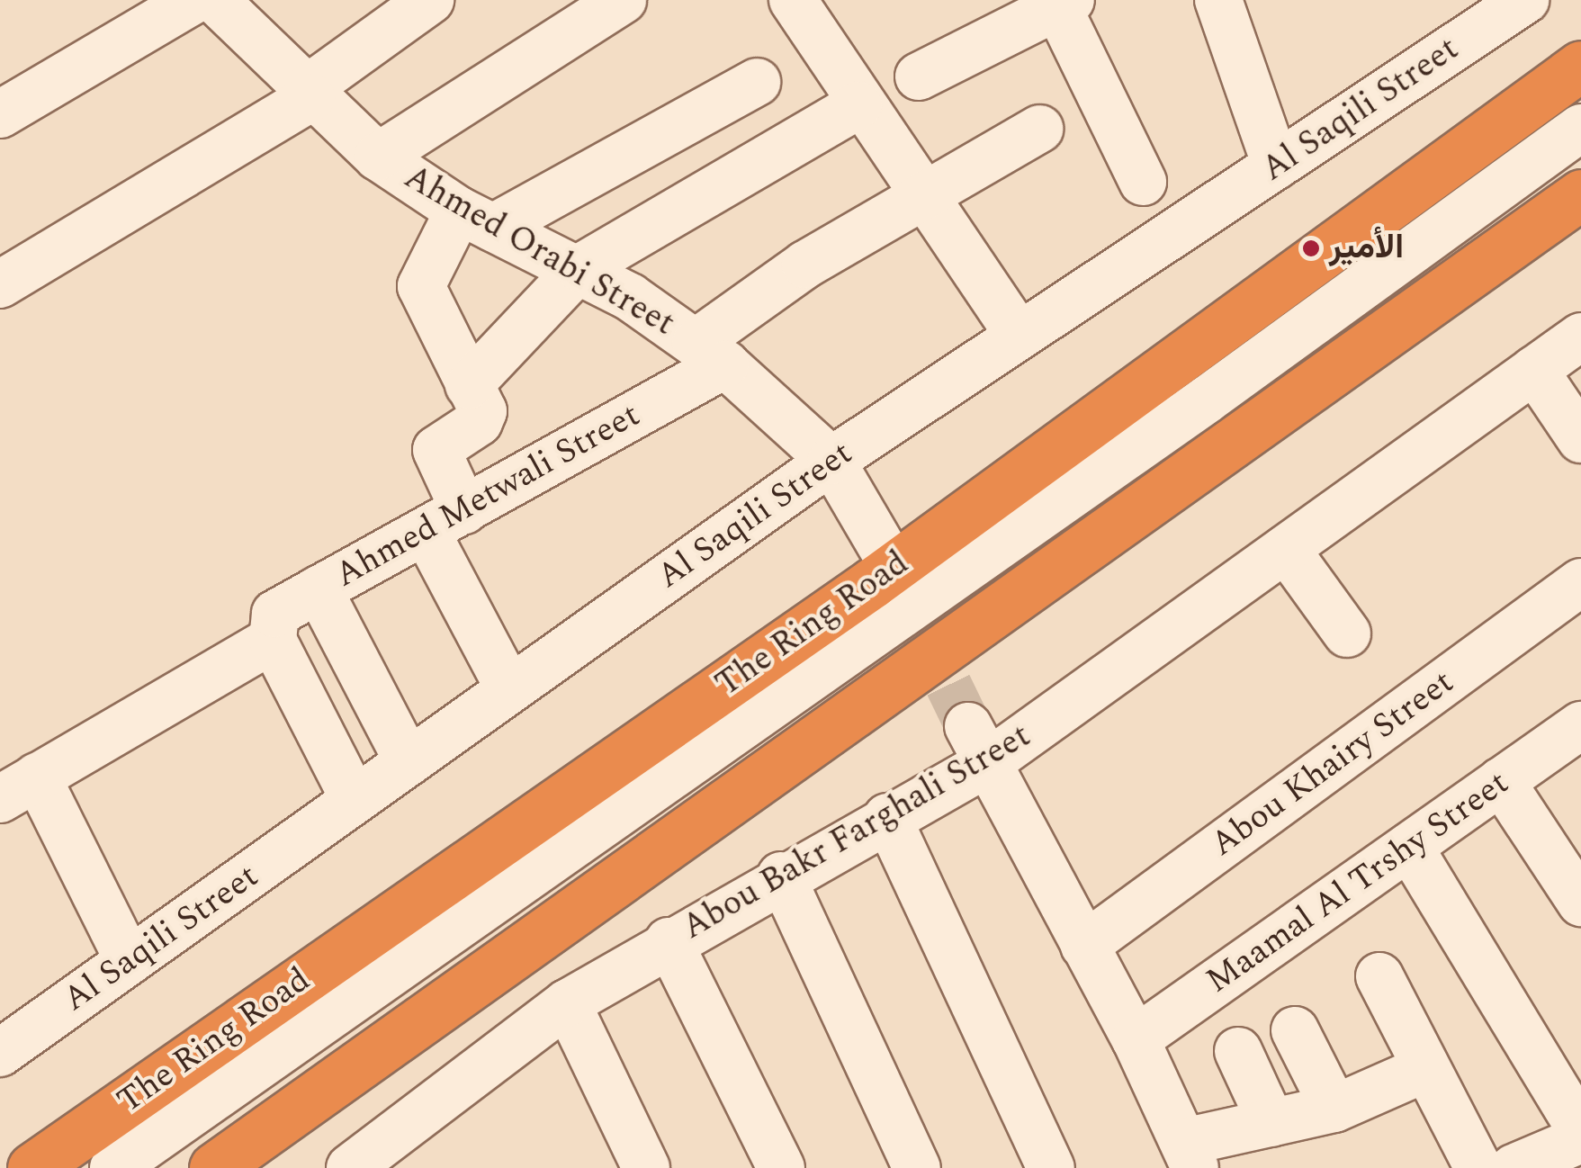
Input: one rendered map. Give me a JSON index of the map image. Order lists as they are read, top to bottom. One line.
{"streets":{"highway":["The Ring Road"],"street":["Al Saqili Street","Ahmed Orabi Street","Ahmed Metwali Street","Abou Khairy Street","Abou Bakr Farghali Street","Maamal Al Trshy Street"]},"crossings":[["Al Saqili Street","Ahmed Orabi Street"],["Ahmed Orabi Street","Ahmed Metwali Street"]],"places":["الأمير"]}
